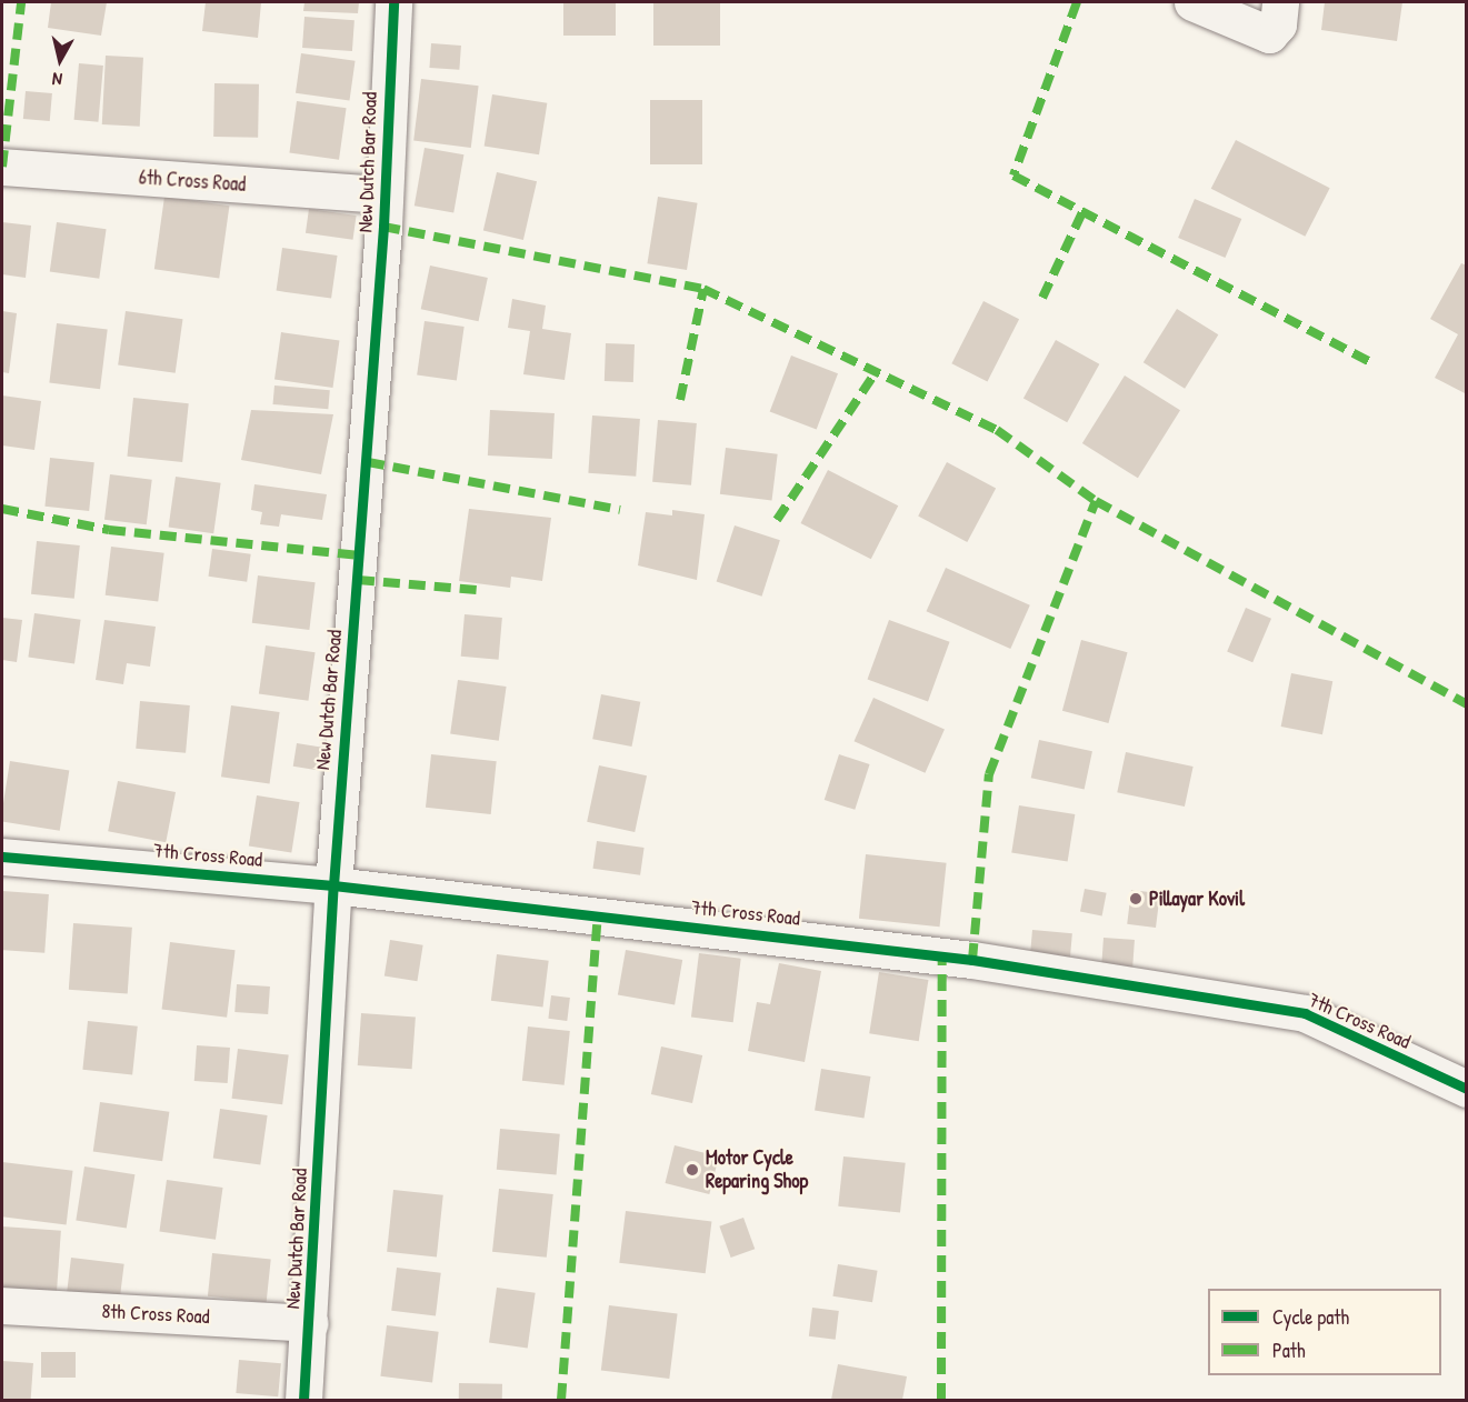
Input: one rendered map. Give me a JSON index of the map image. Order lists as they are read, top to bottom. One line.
{"streets":{"street":["New Dutch Bar Road","6th Cross Road","7th Cross Road","8th Cross Road"]},"crossings":[["New Dutch Bar Road","6th Cross Road"],["New Dutch Bar Road","7th Cross Road"],["New Dutch Bar Road","8th Cross Road"]],"places":["Pillayar Kovil","Motor Cycle Reparing Shop"],"legend":["Cycle path","Path"],"north":"bottom"}
